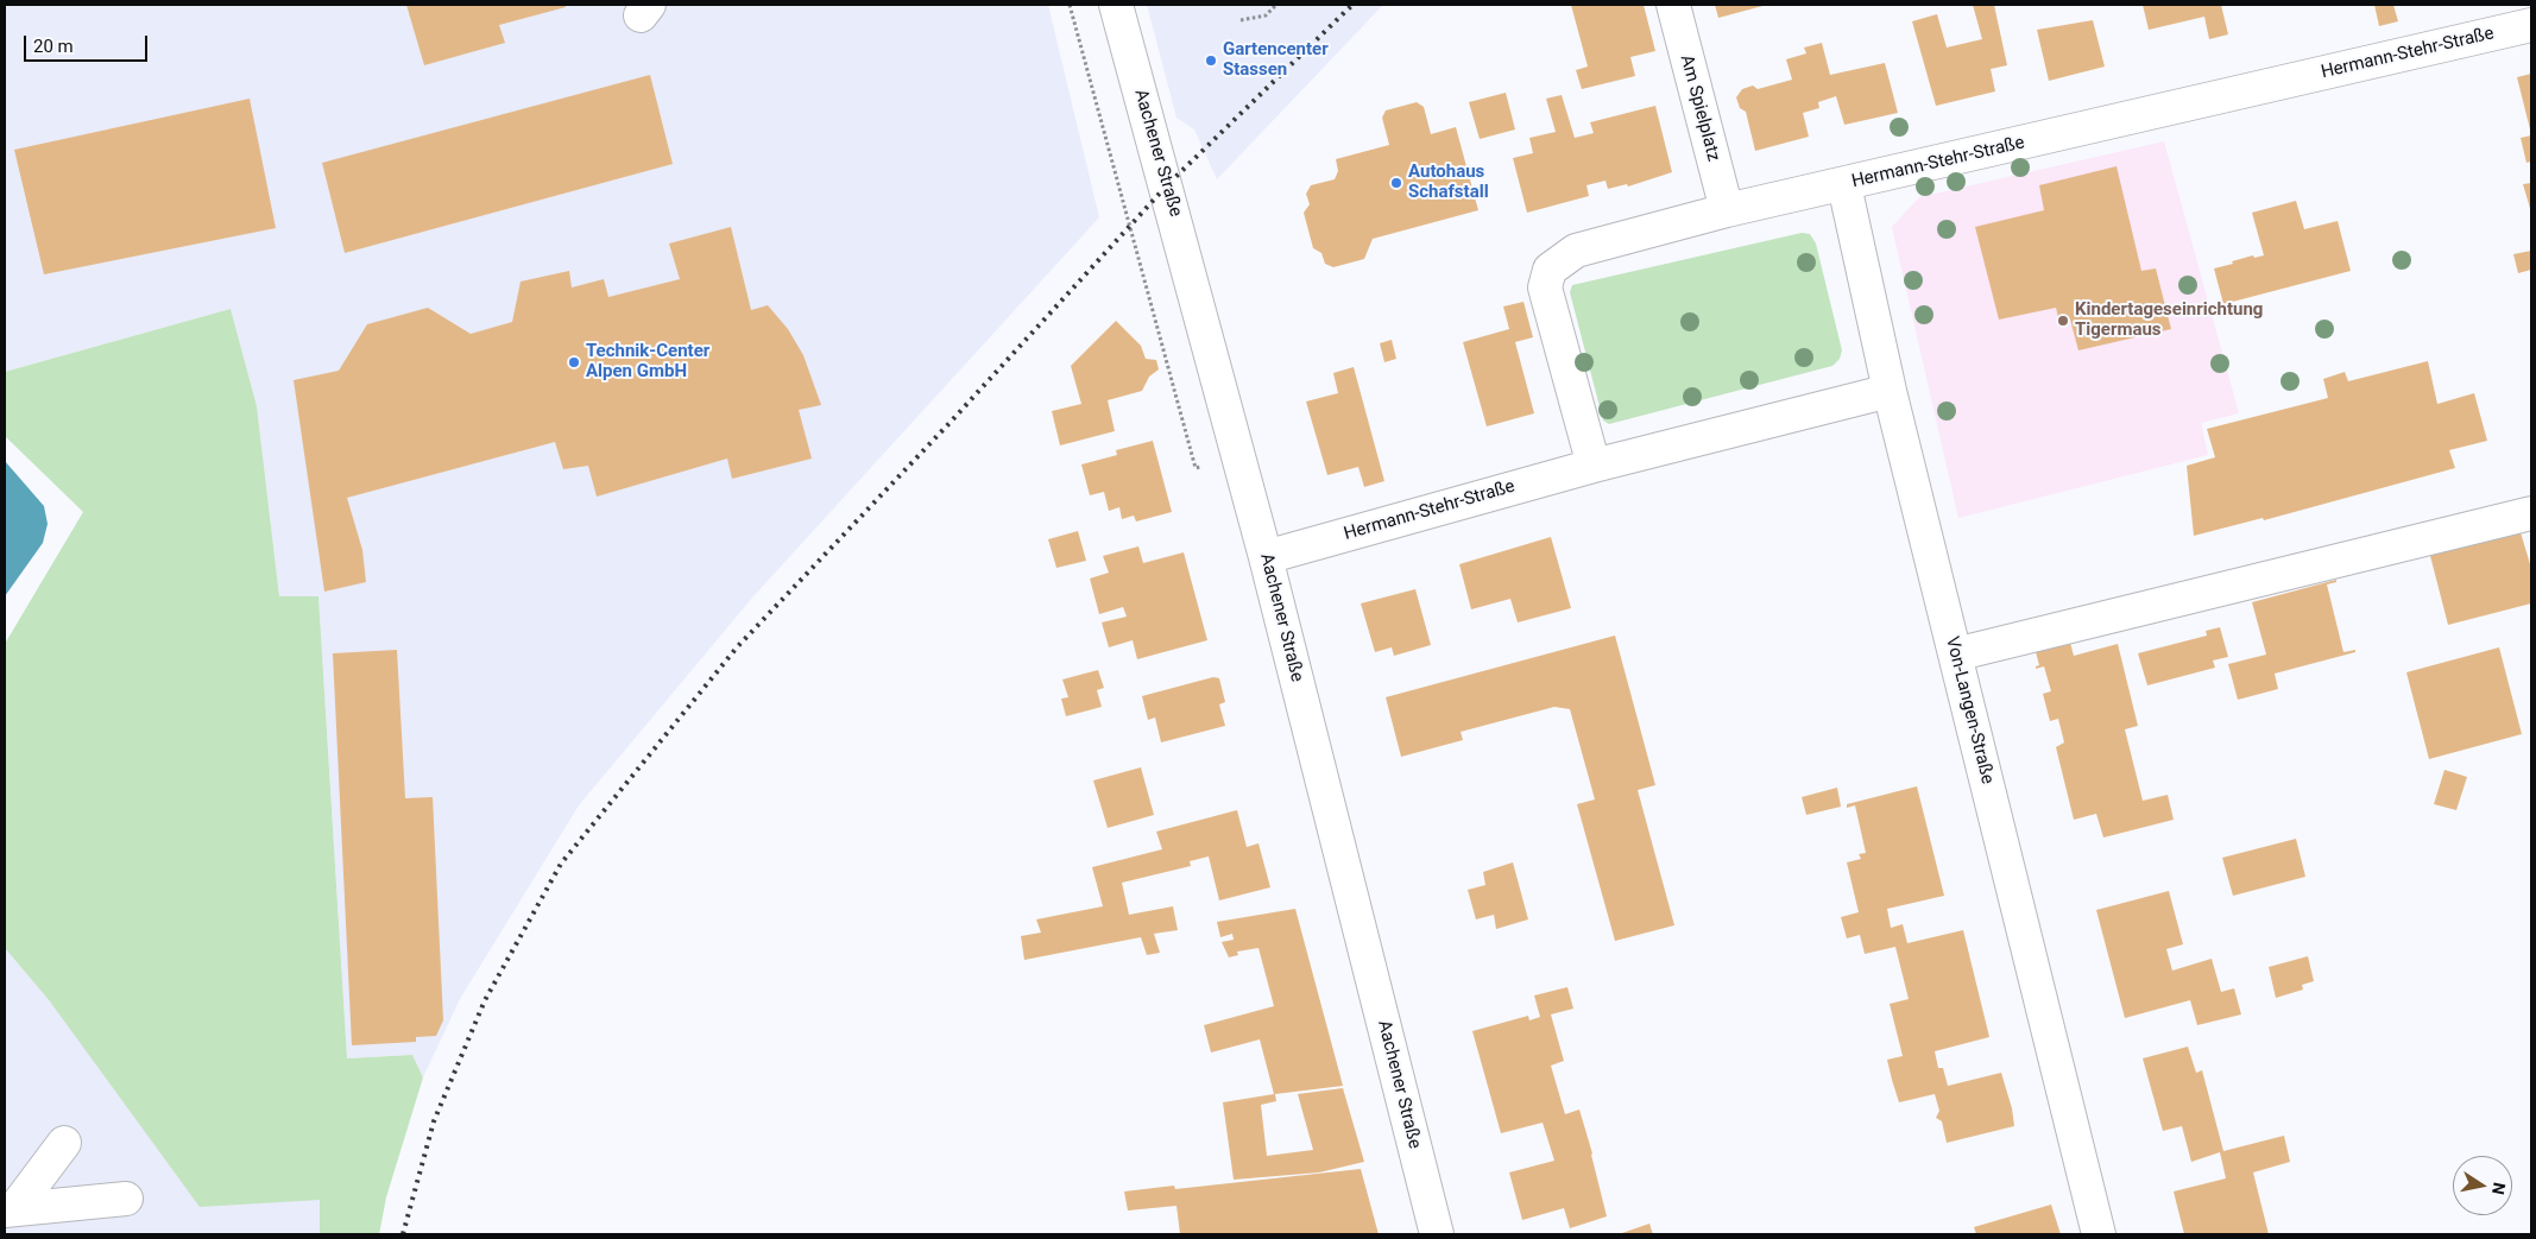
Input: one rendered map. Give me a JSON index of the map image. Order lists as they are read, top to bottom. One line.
{"streets":{"street":["Hermann-Stehr-Straße","Am Spielplatz","Aachener Straße","Von-Langen-Straße"]},"crossings":[["Hermann-Stehr-Straße","Am Spielplatz"],["Hermann-Stehr-Straße","Aachener Straße"],["Hermann-Stehr-Straße","Von-Langen-Straße"]],"places":["Gartencenter Stassen","Autohaus Schafstall","Kindertageseinrichtung Tigermaus","Technik-Center Alpen GmbH"],"scale_bar":"20 m","north":"right"}
